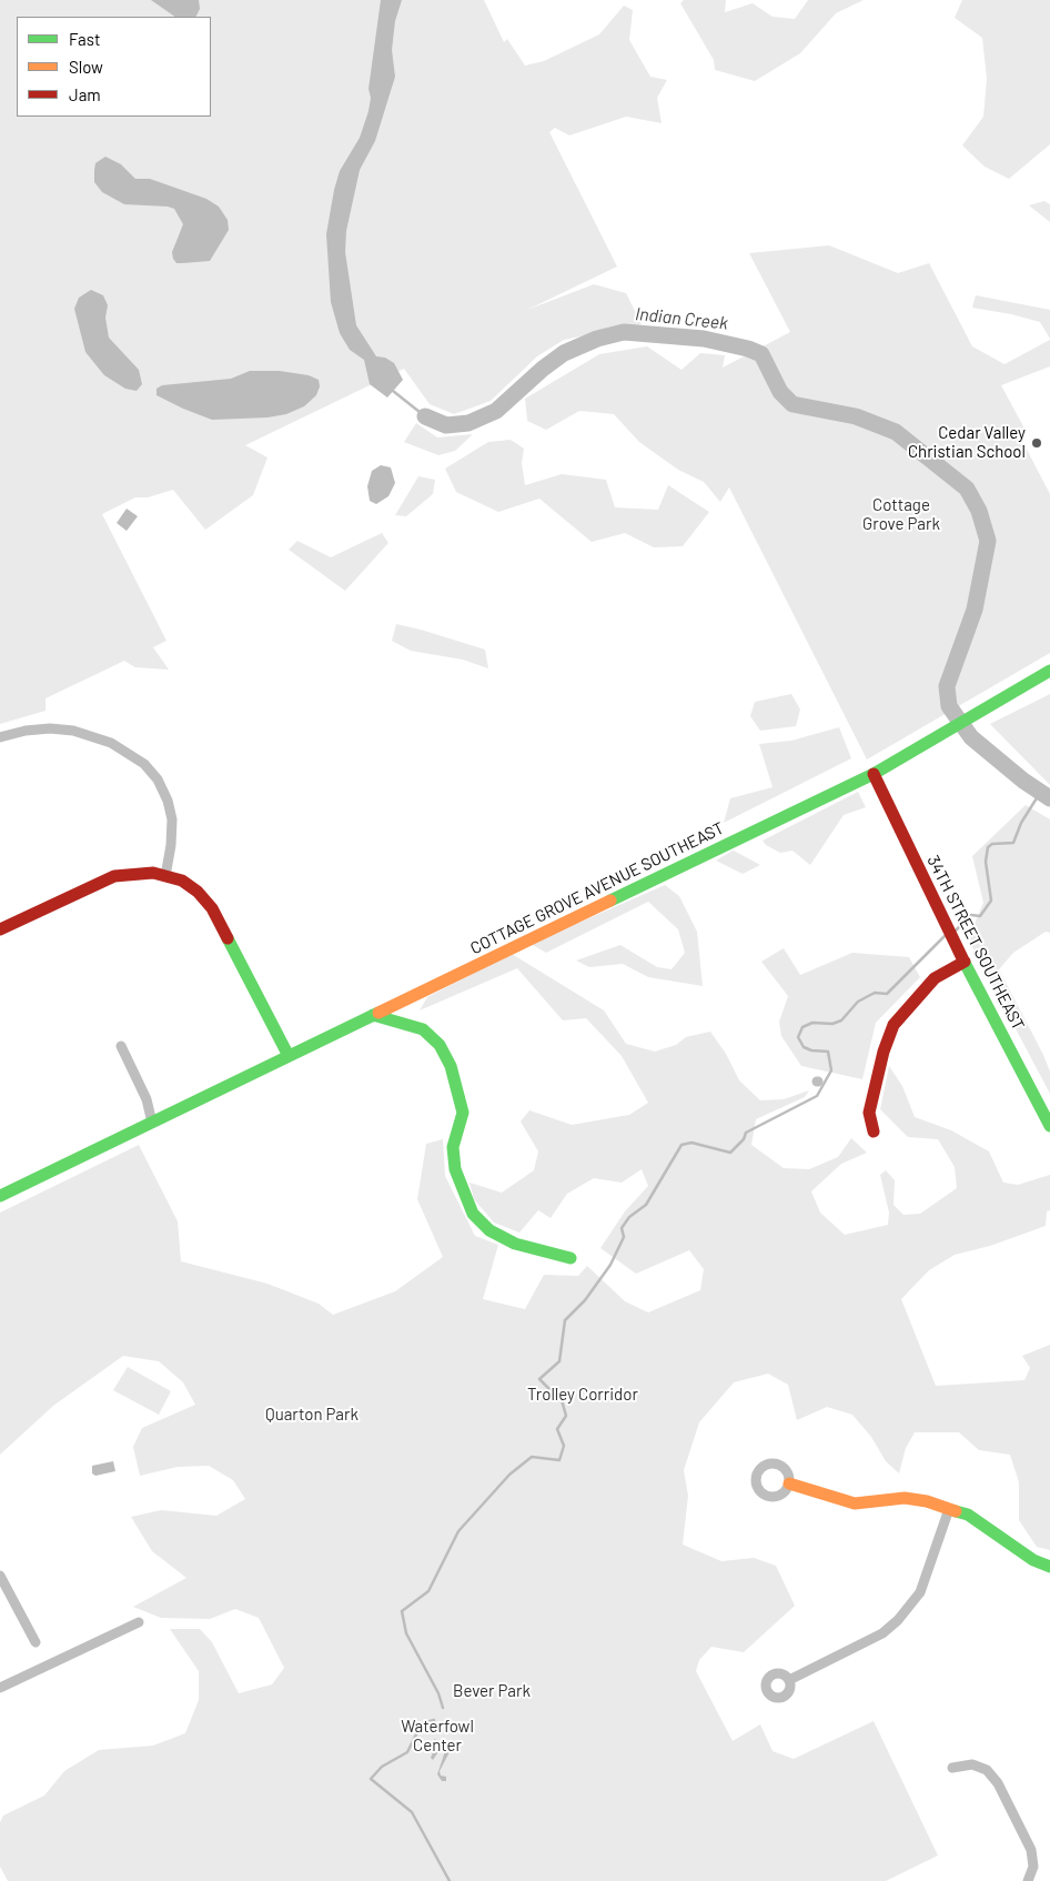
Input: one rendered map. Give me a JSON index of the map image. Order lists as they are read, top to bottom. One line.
{"streets":{"street":["COTTAGE GROVE AVENUE SOUTHEAST","34TH STREET SOUTHEAST"]},"crossings":[["COTTAGE GROVE AVENUE SOUTHEAST","34TH STREET SOUTHEAST"]],"water":["Indian Creek"],"parks":["Cottage Grove Park","Trolley Corridor","Quarton Park","Bever Park","Waterfowl Center"],"places":["Cedar Valley Christian School"],"legend":["Fast","Slow","Jam"]}
